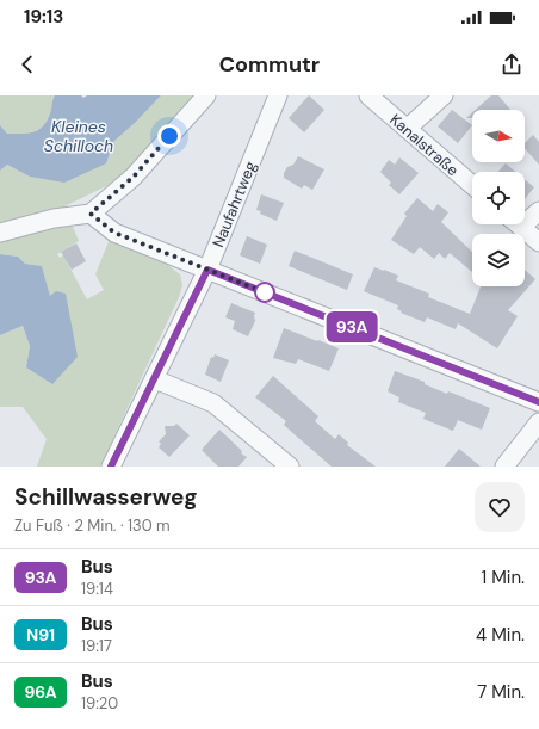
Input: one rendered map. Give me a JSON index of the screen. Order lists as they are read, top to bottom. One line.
{"streets":{"street":["Kanalstraße","Naufahrtweg"]},"water":["Kleines Schilloch"],"lines":["bus line 93A"],"north":"right","page":{"status":"19:13","header":"Commutr","on_map":"93A","heading":["Schillwasserweg","Zu Fuß · 2 Min. · 130 m"],"list":[{"mark":"93A","name":"Bus","note":"19:14","value":"1 Min."},{"mark":"N91","name":"Bus","note":"19:17","value":"4 Min."},{"mark":"96A","name":"Bus","note":"19:20","value":"7 Min."}]}}
